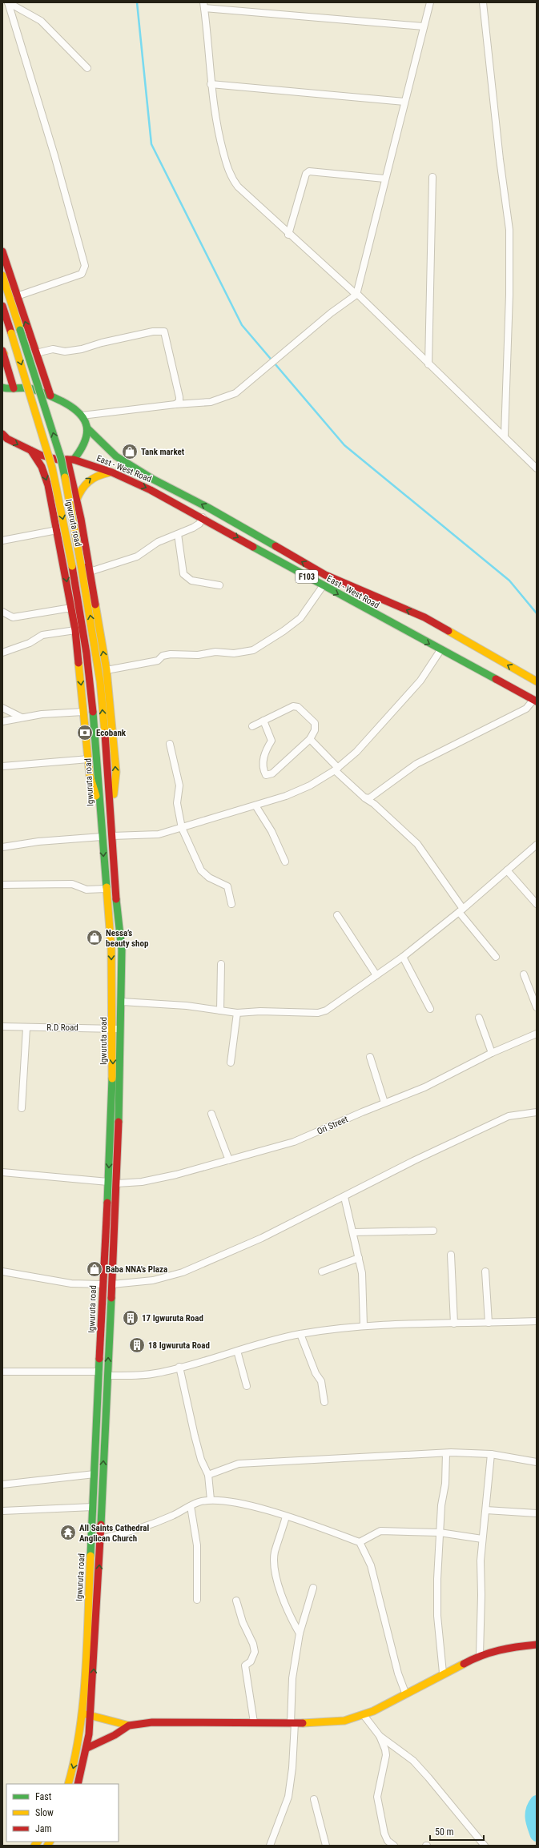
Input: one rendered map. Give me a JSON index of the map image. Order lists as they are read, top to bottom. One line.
{"streets":{"main road":["East - West Road","Igwuruta road","F103"],"street":["R.D Road","Ori Street"]},"crossings":[["Igwuruta road","R.D Road"],["Igwuruta road","Ori Street"]],"places":{"shop":["Tank market","Nessa’s beauty shop","Baba NNA's Plaza"],"bank":["Ecobank"],"building":["17 Igwuruta Road","18 Igwuruta Road"],"temple":["All Saints Cathedral Anglican Church"]},"legend":["Fast","Slow","Jam"],"scale_bar":"50 m"}
